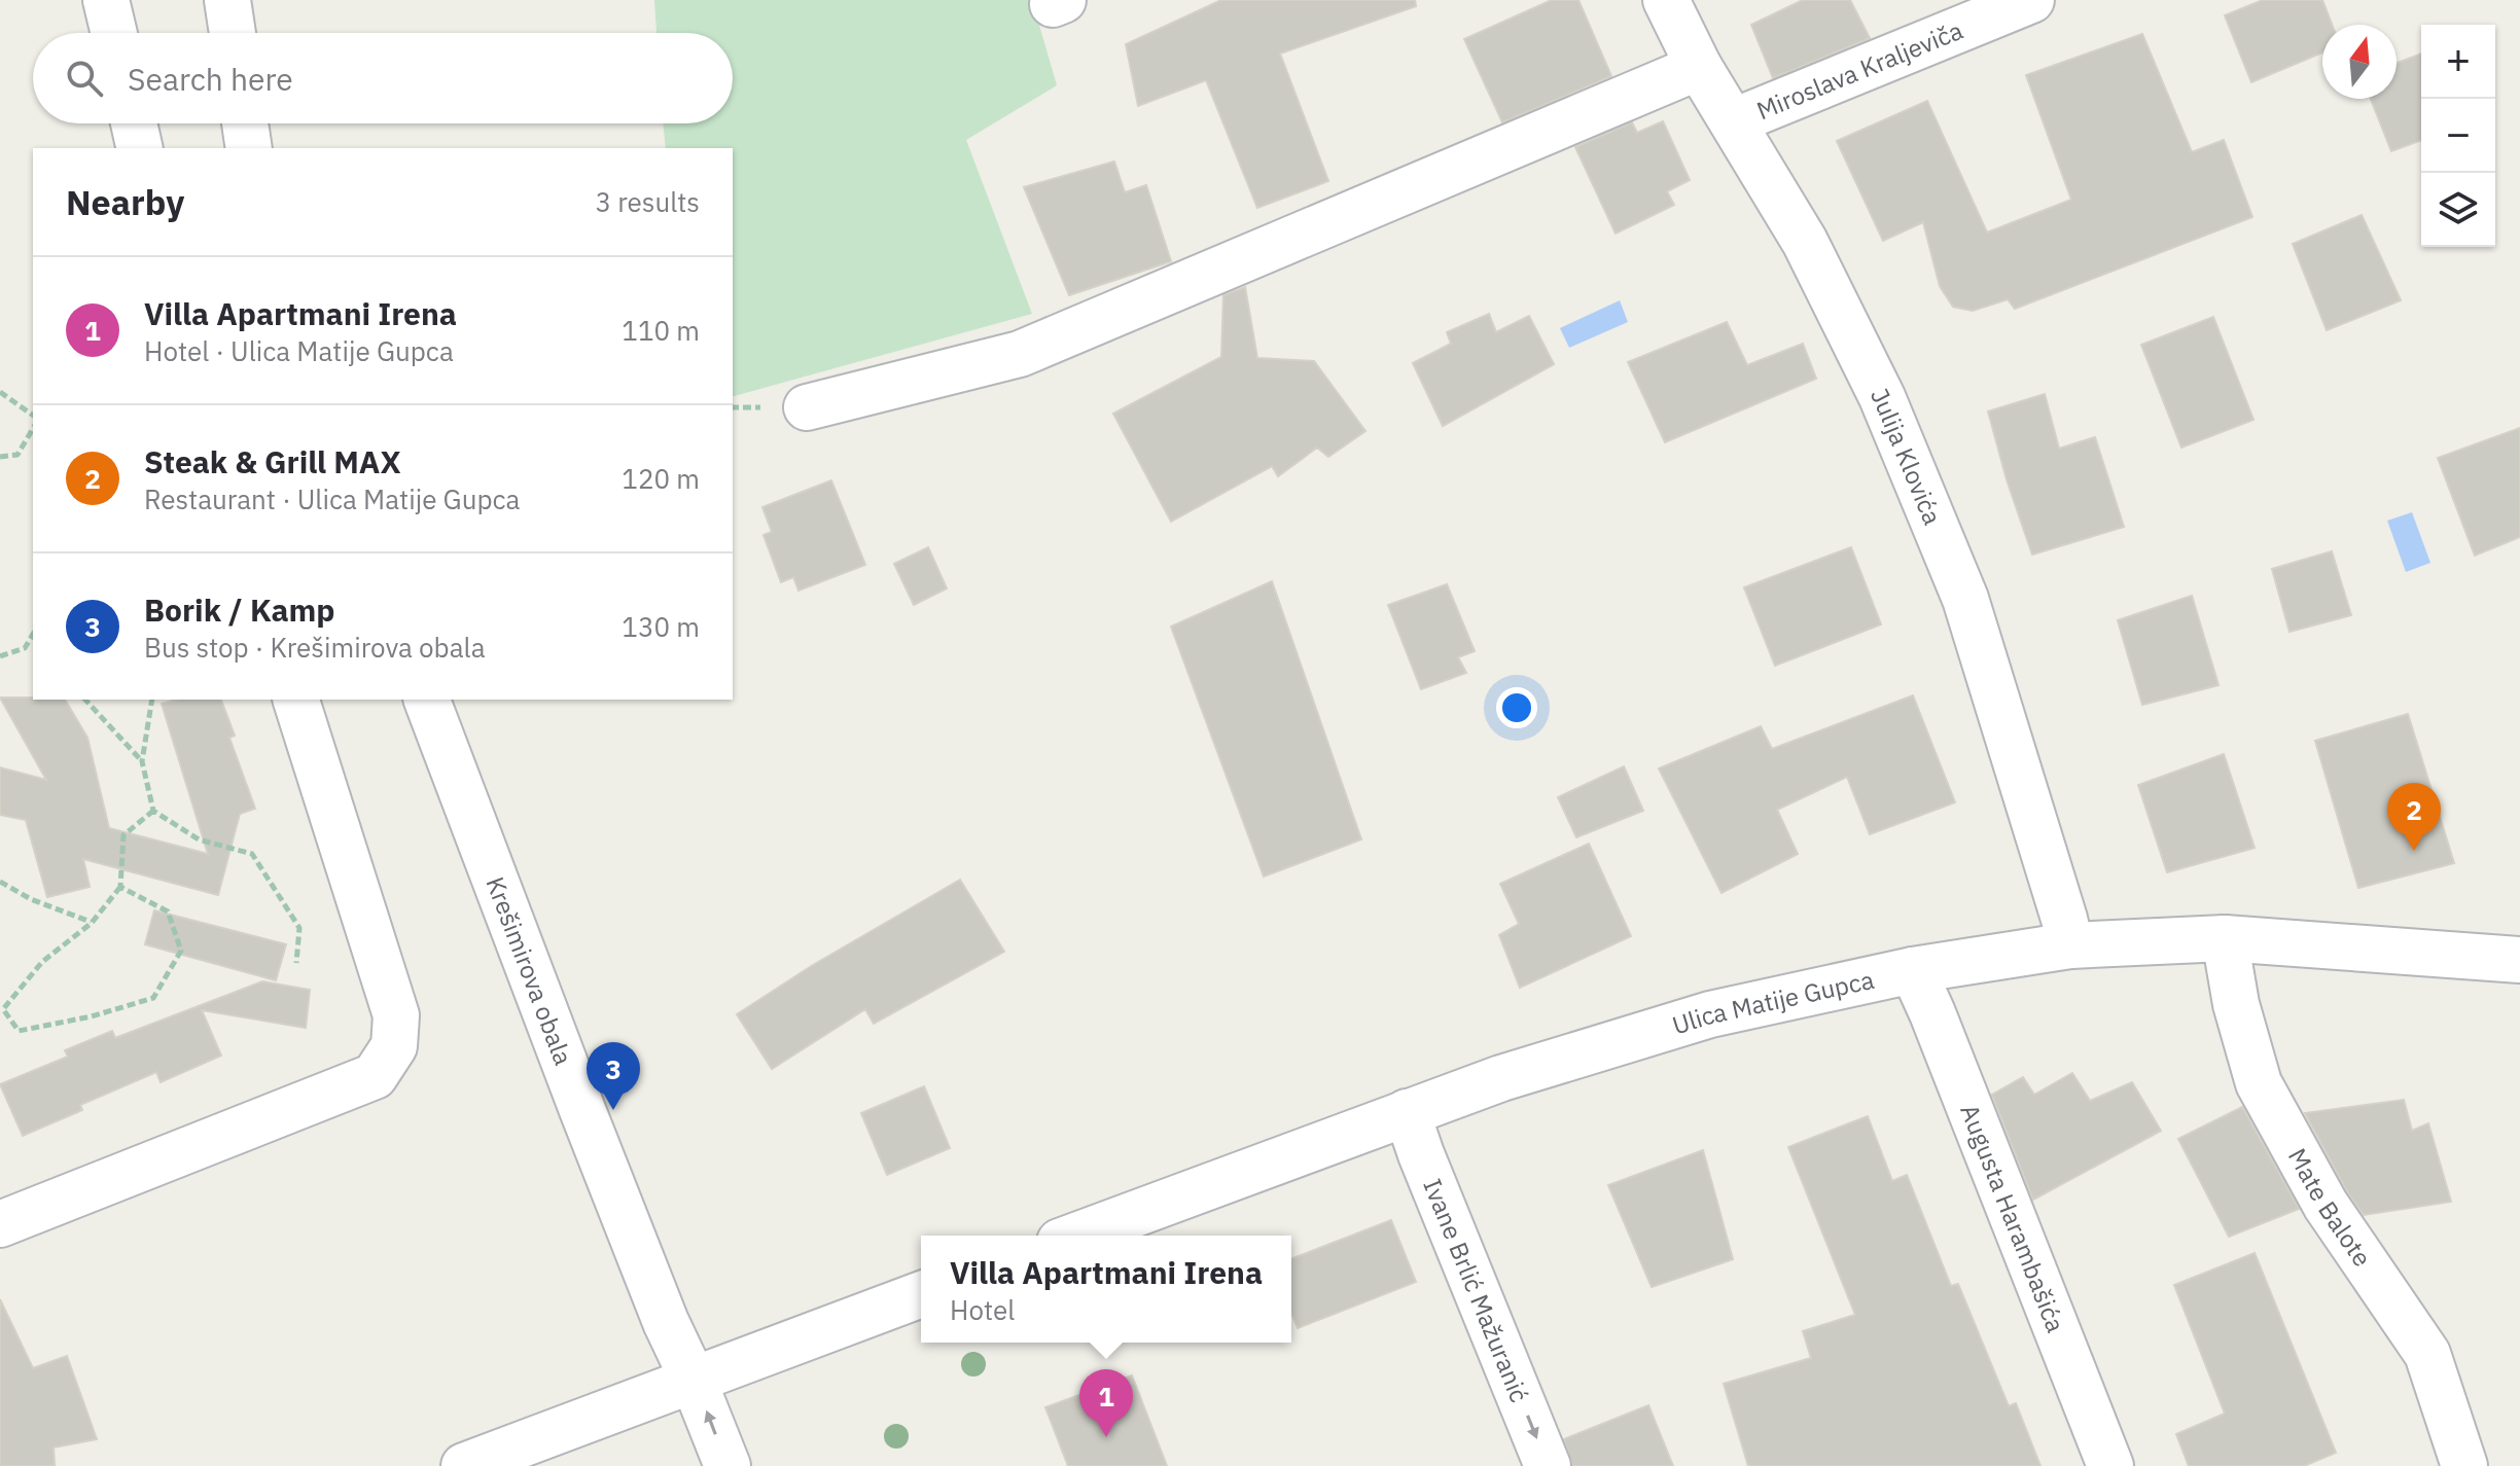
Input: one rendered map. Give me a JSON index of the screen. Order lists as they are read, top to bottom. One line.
{"streets":{"street":["Miroslava Kraljeviča","Julija Klovića","Krešimirova obala","Ulica Matije Gupca","Mate Balote","Augusta Harambašića","Ivane Brlić Mažuranić"]},"crossings":[["Miroslava Kraljeviča","Julija Klovića"],["Julija Klovića","Ulica Matije Gupca"],["Ulica Matije Gupca","Mate Balote"],["Ulica Matije Gupca","Augusta Harambašića"],["Ulica Matije Gupca","Ivane Brlić Mažuranić"]],"one_way":["Ivane Brlić Mažuranić"],"north":"top","page":{"map_buttons":["+","−"],"search":"Search here","heading":["Nearby","3 results"],"list":[{"mark":"1","name":"Villa Apartmani Irena","note":"Hotel · Ulica Matije Gupca","value":"110 m"},{"mark":"2","name":"Steak & Grill MAX","note":"Restaurant · Ulica Matije Gupca","value":"120 m"},{"mark":"3","name":"Borik / Kamp","note":"Bus stop · Krešimirova obala","value":"130 m"}],"pins":["2","3","1"],"popup":["Villa Apartmani Irena","Hotel"]}}
